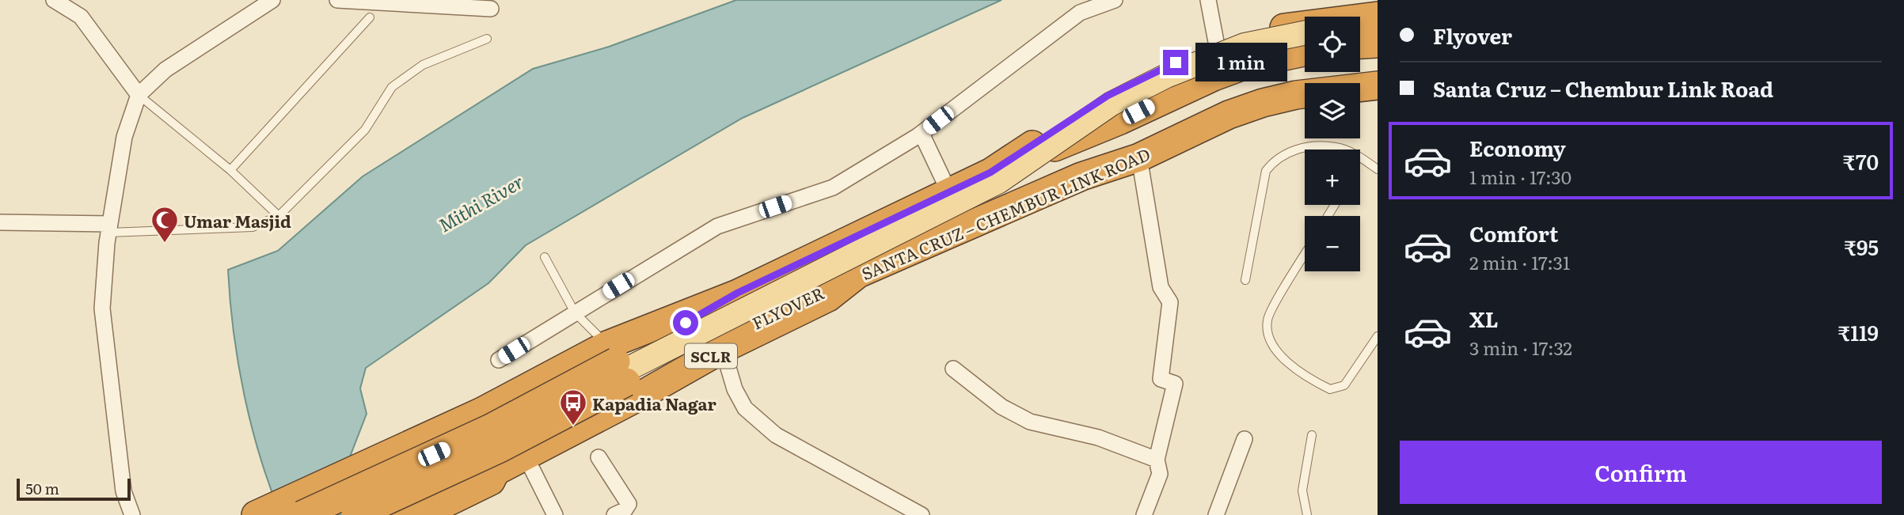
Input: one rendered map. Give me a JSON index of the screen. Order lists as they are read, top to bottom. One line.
{"streets":{"highway":["SANTA CRUZ – CHEMBUR LINK ROAD","FLYOVER","SCLR"]},"crossings":[["SANTA CRUZ – CHEMBUR LINK ROAD","FLYOVER"]],"water":["Mithi River"],"places":{"mosque":["Umar Masjid"],"bus stop":["Kapadia Nagar"]},"scale_bar":"50 m","page":{"banner":["Flyover","Santa Cruz – Chembur Link Road"],"map_buttons":["+","−"],"bubble":"1 min","list":[{"name":"Economy","note":"1 min · 17:30","value":"₹70"},{"name":"Comfort","note":"2 min · 17:31","value":"₹95"},{"name":"XL","note":"3 min · 17:32","value":"₹119"}],"buttons":"Confirm","scale":"50 m"}}
